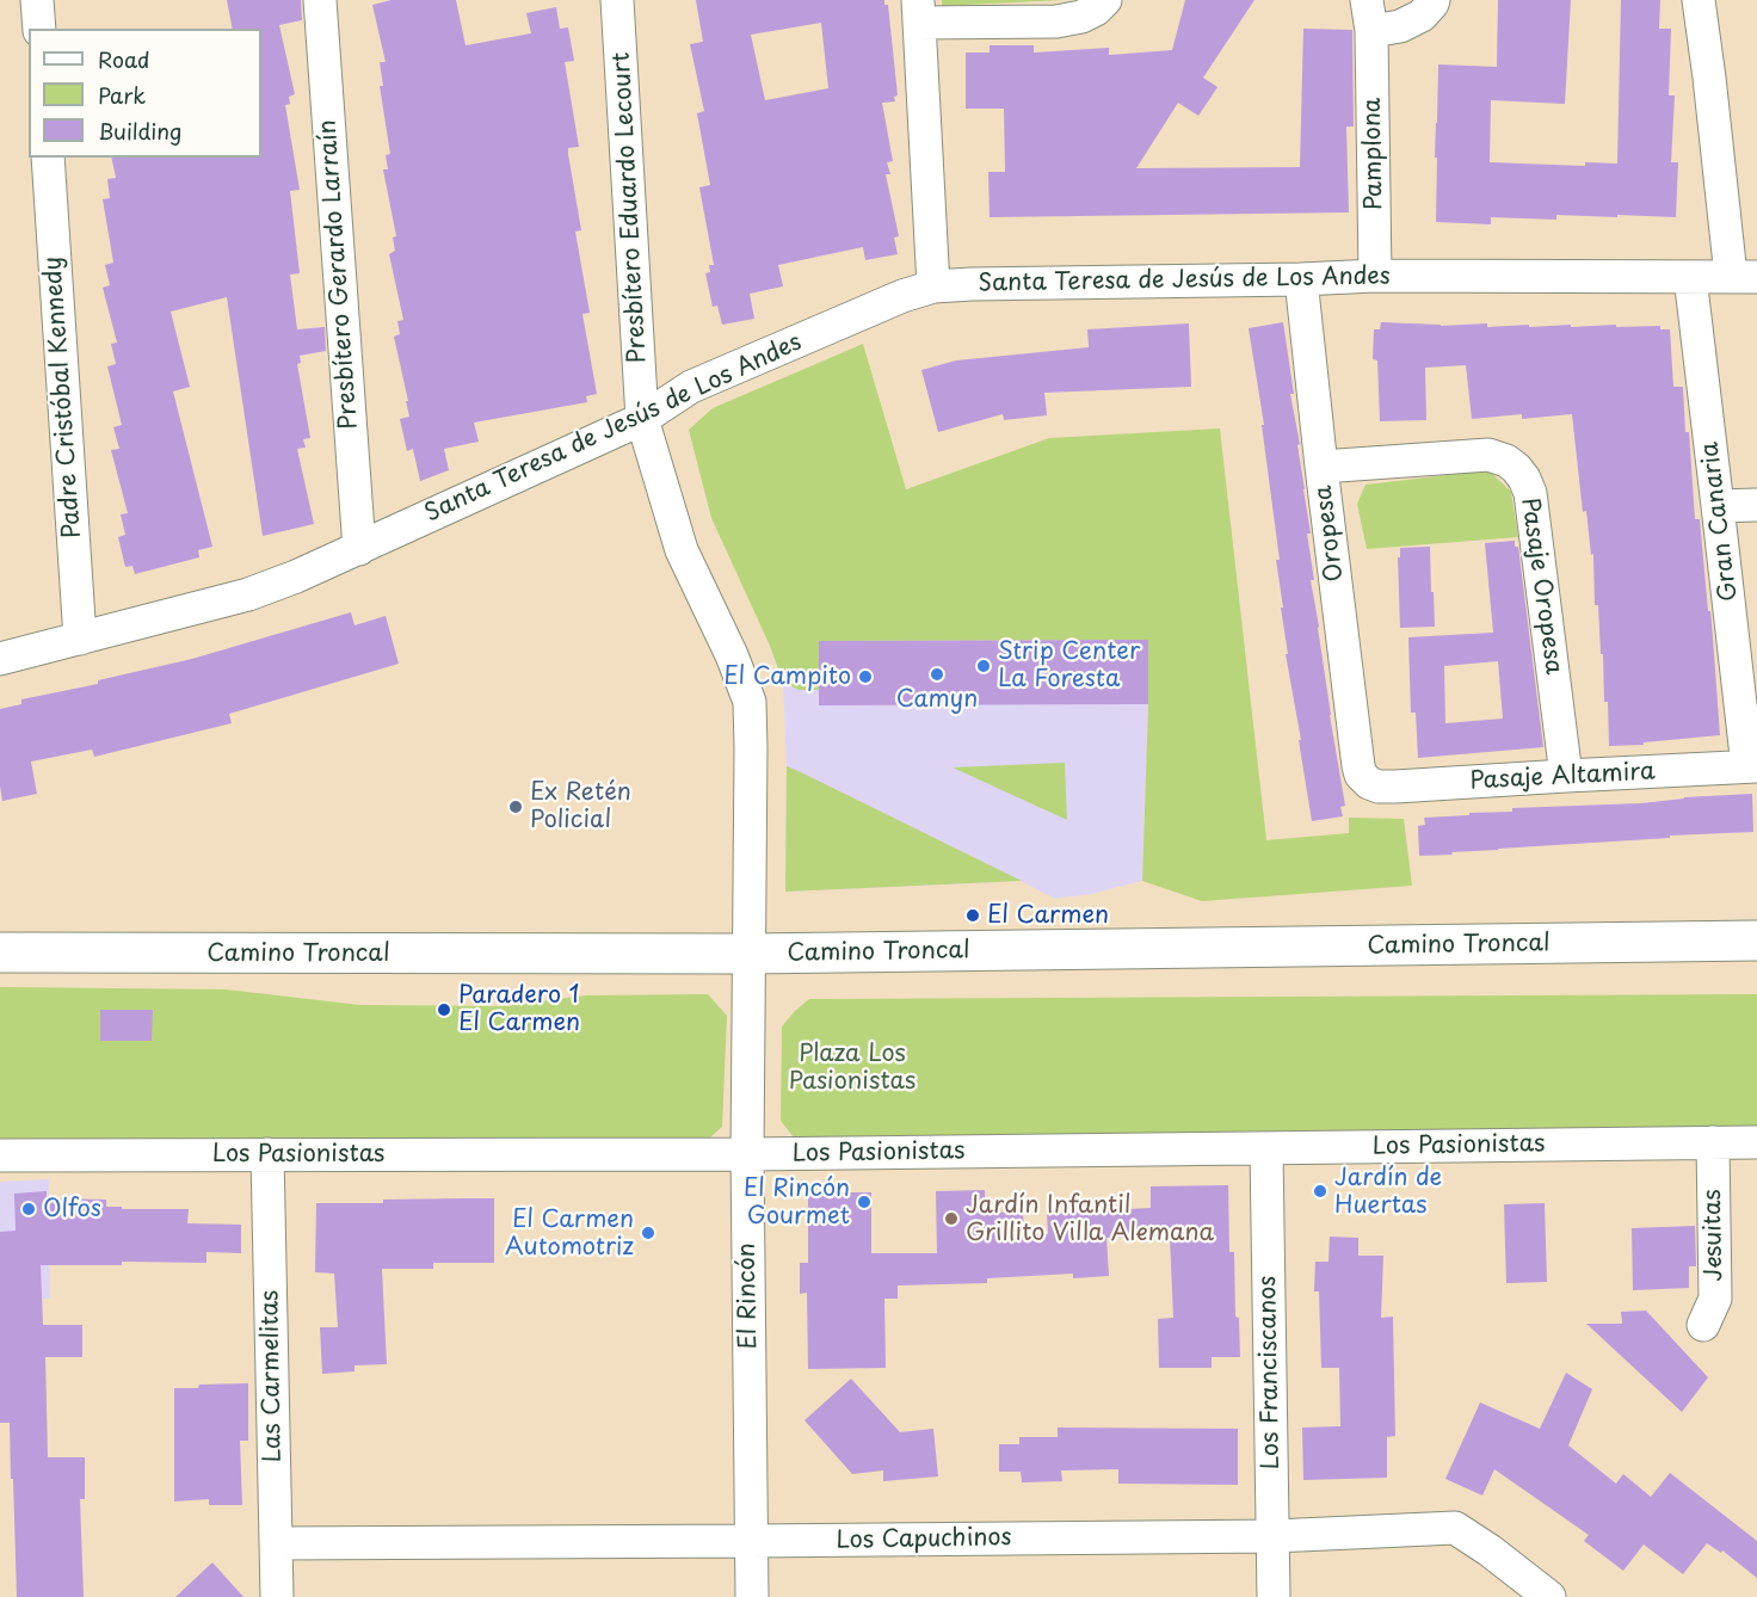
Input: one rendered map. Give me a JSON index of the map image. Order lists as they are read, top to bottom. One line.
{"streets":{"main road":["Camino Troncal"],"street":["Pamplona","Presbítero Eduardo Lecourt","Presbítero Gerardo Larraín","Santa Teresa de Jesús de Los Andes","Padre Cristóbal Kennedy","Gran Canaria","Oropesa","Pasaje Oropesa","Pasaje Altamira","Los Pasionistas","Jesuitas","El Rincón","Los Franciscanos","Las Carmelitas","Los Capuchinos"]},"crossings":[["Pamplona","Santa Teresa de Jesús de Los Andes"],["Presbítero Eduardo Lecourt","Santa Teresa de Jesús de Los Andes"],["Presbítero Eduardo Lecourt","Camino Troncal"],["Presbítero Eduardo Lecourt","El Rincón"],["Presbítero Gerardo Larraín","Santa Teresa de Jesús de Los Andes"],["Santa Teresa de Jesús de Los Andes","Padre Cristóbal Kennedy"],["Santa Teresa de Jesús de Los Andes","Gran Canaria"],["Santa Teresa de Jesús de Los Andes","Oropesa"],["Gran Canaria","Pasaje Altamira"],["Oropesa","Pasaje Oropesa"],["Oropesa","Pasaje Altamira"],["Pasaje Oropesa","Pasaje Altamira"],["Camino Troncal","El Rincón"],["Los Pasionistas","Jesuitas"],["Los Pasionistas","El Rincón"],["Los Pasionistas","Los Franciscanos"],["Los Pasionistas","Las Carmelitas"],["El Rincón","Los Capuchinos"],["Los Franciscanos","Los Capuchinos"],["Las Carmelitas","Los Capuchinos"]],"parks":["Plaza Los Pasionistas"],"places":["Strip Center La Foresta","Camyn","El Campito","Ex Retén Policial","El Carmen","Paradero 1 El Carmen","Jardín de Huertas","El Rincón Gourmet","Olfos","Jardín Infantil Grillito Villa Alemana","El Carmen Automotriz"],"legend":["Road","Park","Building"]}
